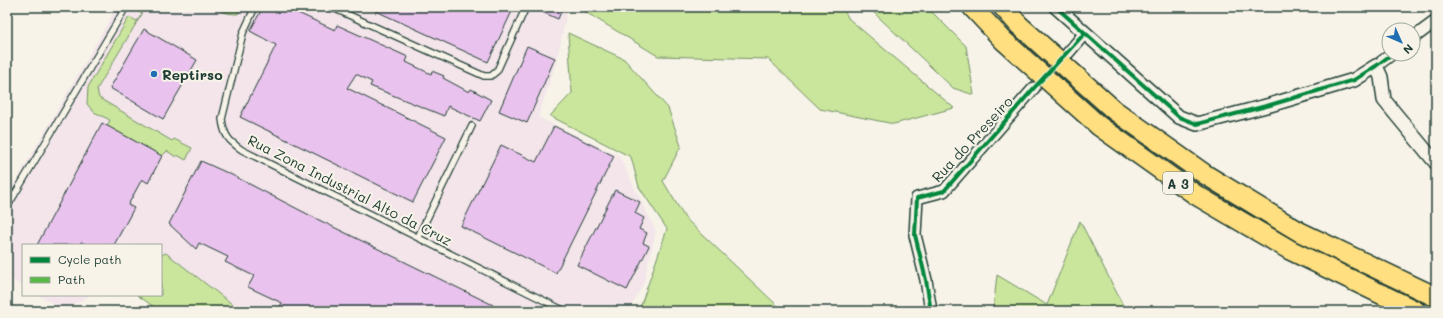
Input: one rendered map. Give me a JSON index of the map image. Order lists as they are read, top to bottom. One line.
{"streets":{"highway":["A 3"],"street":["Rua do Preseiro"],"lane":["Rua Zona Industrial Alto da Cruz"]},"places":["Reptirso"],"legend":["Cycle path","Path"],"north":"bottom right"}
